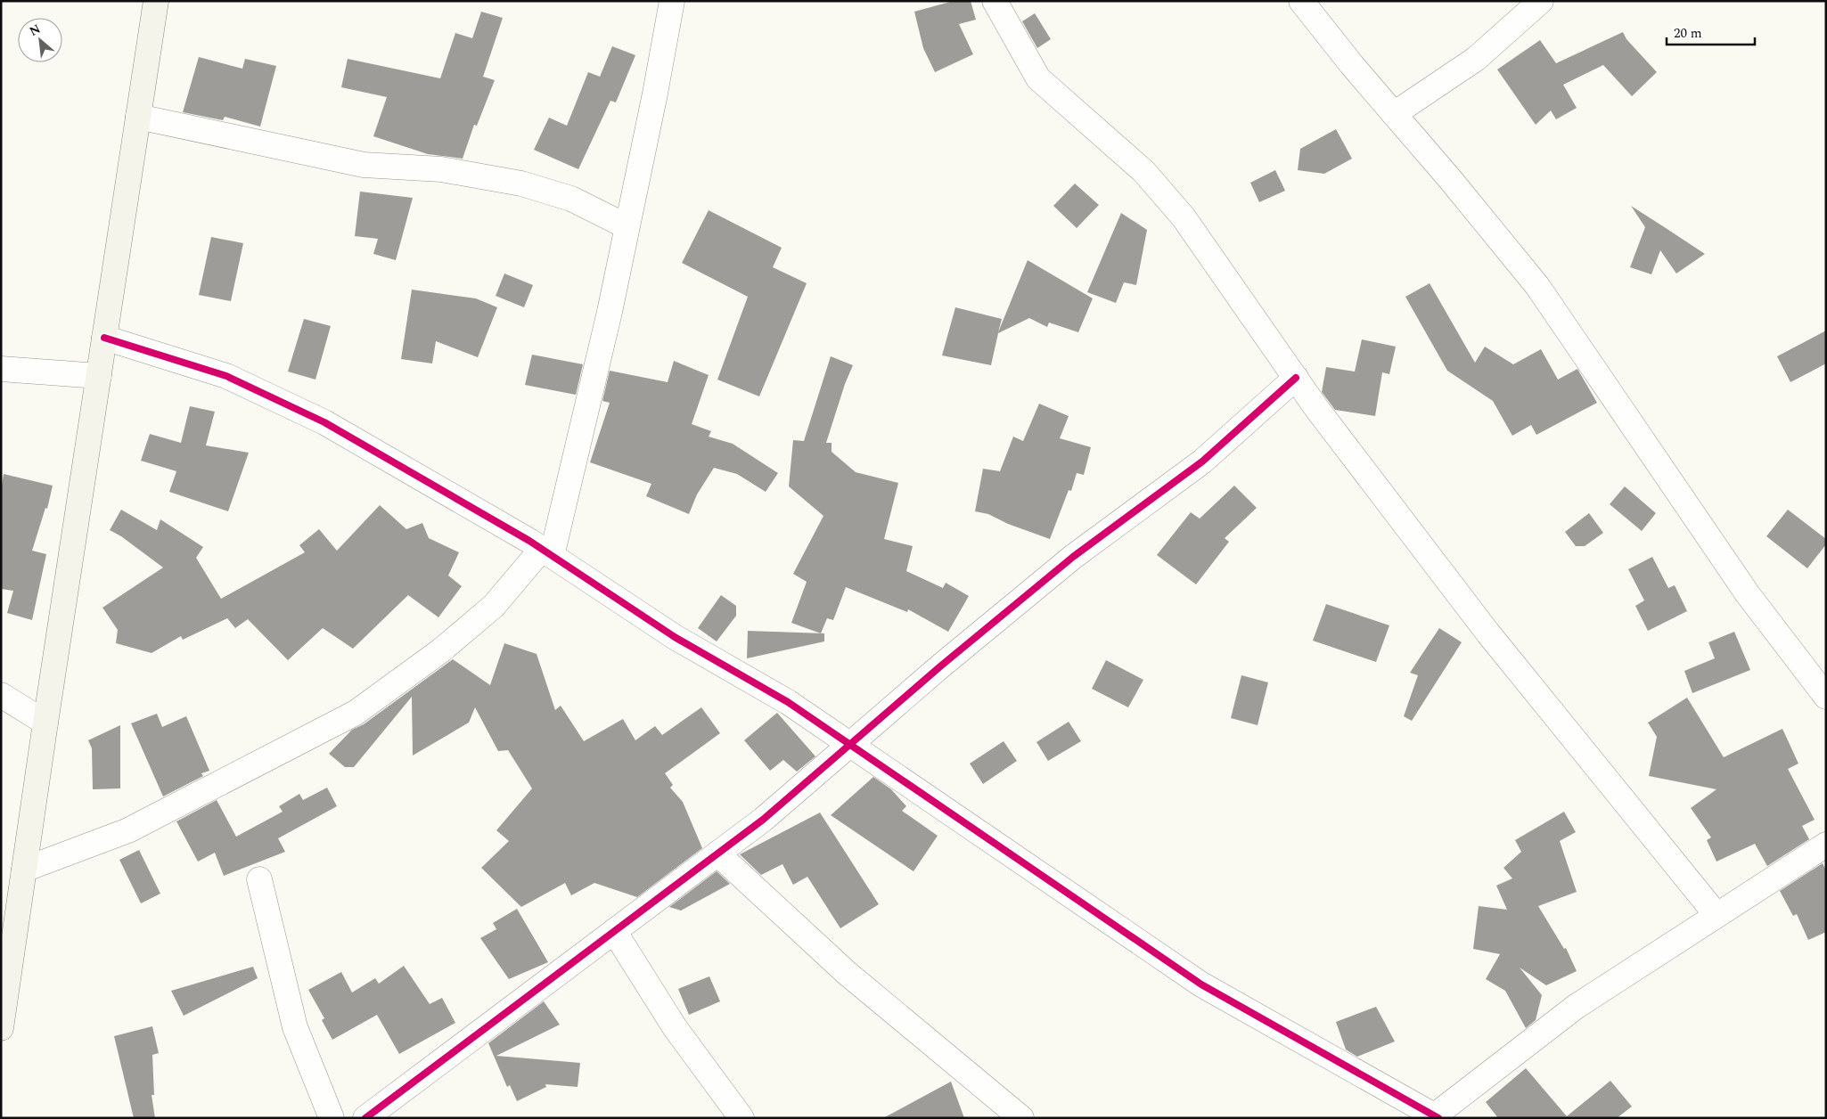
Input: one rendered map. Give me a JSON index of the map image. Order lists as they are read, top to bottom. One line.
{"scale_bar":"20 m","north":"top left"}
